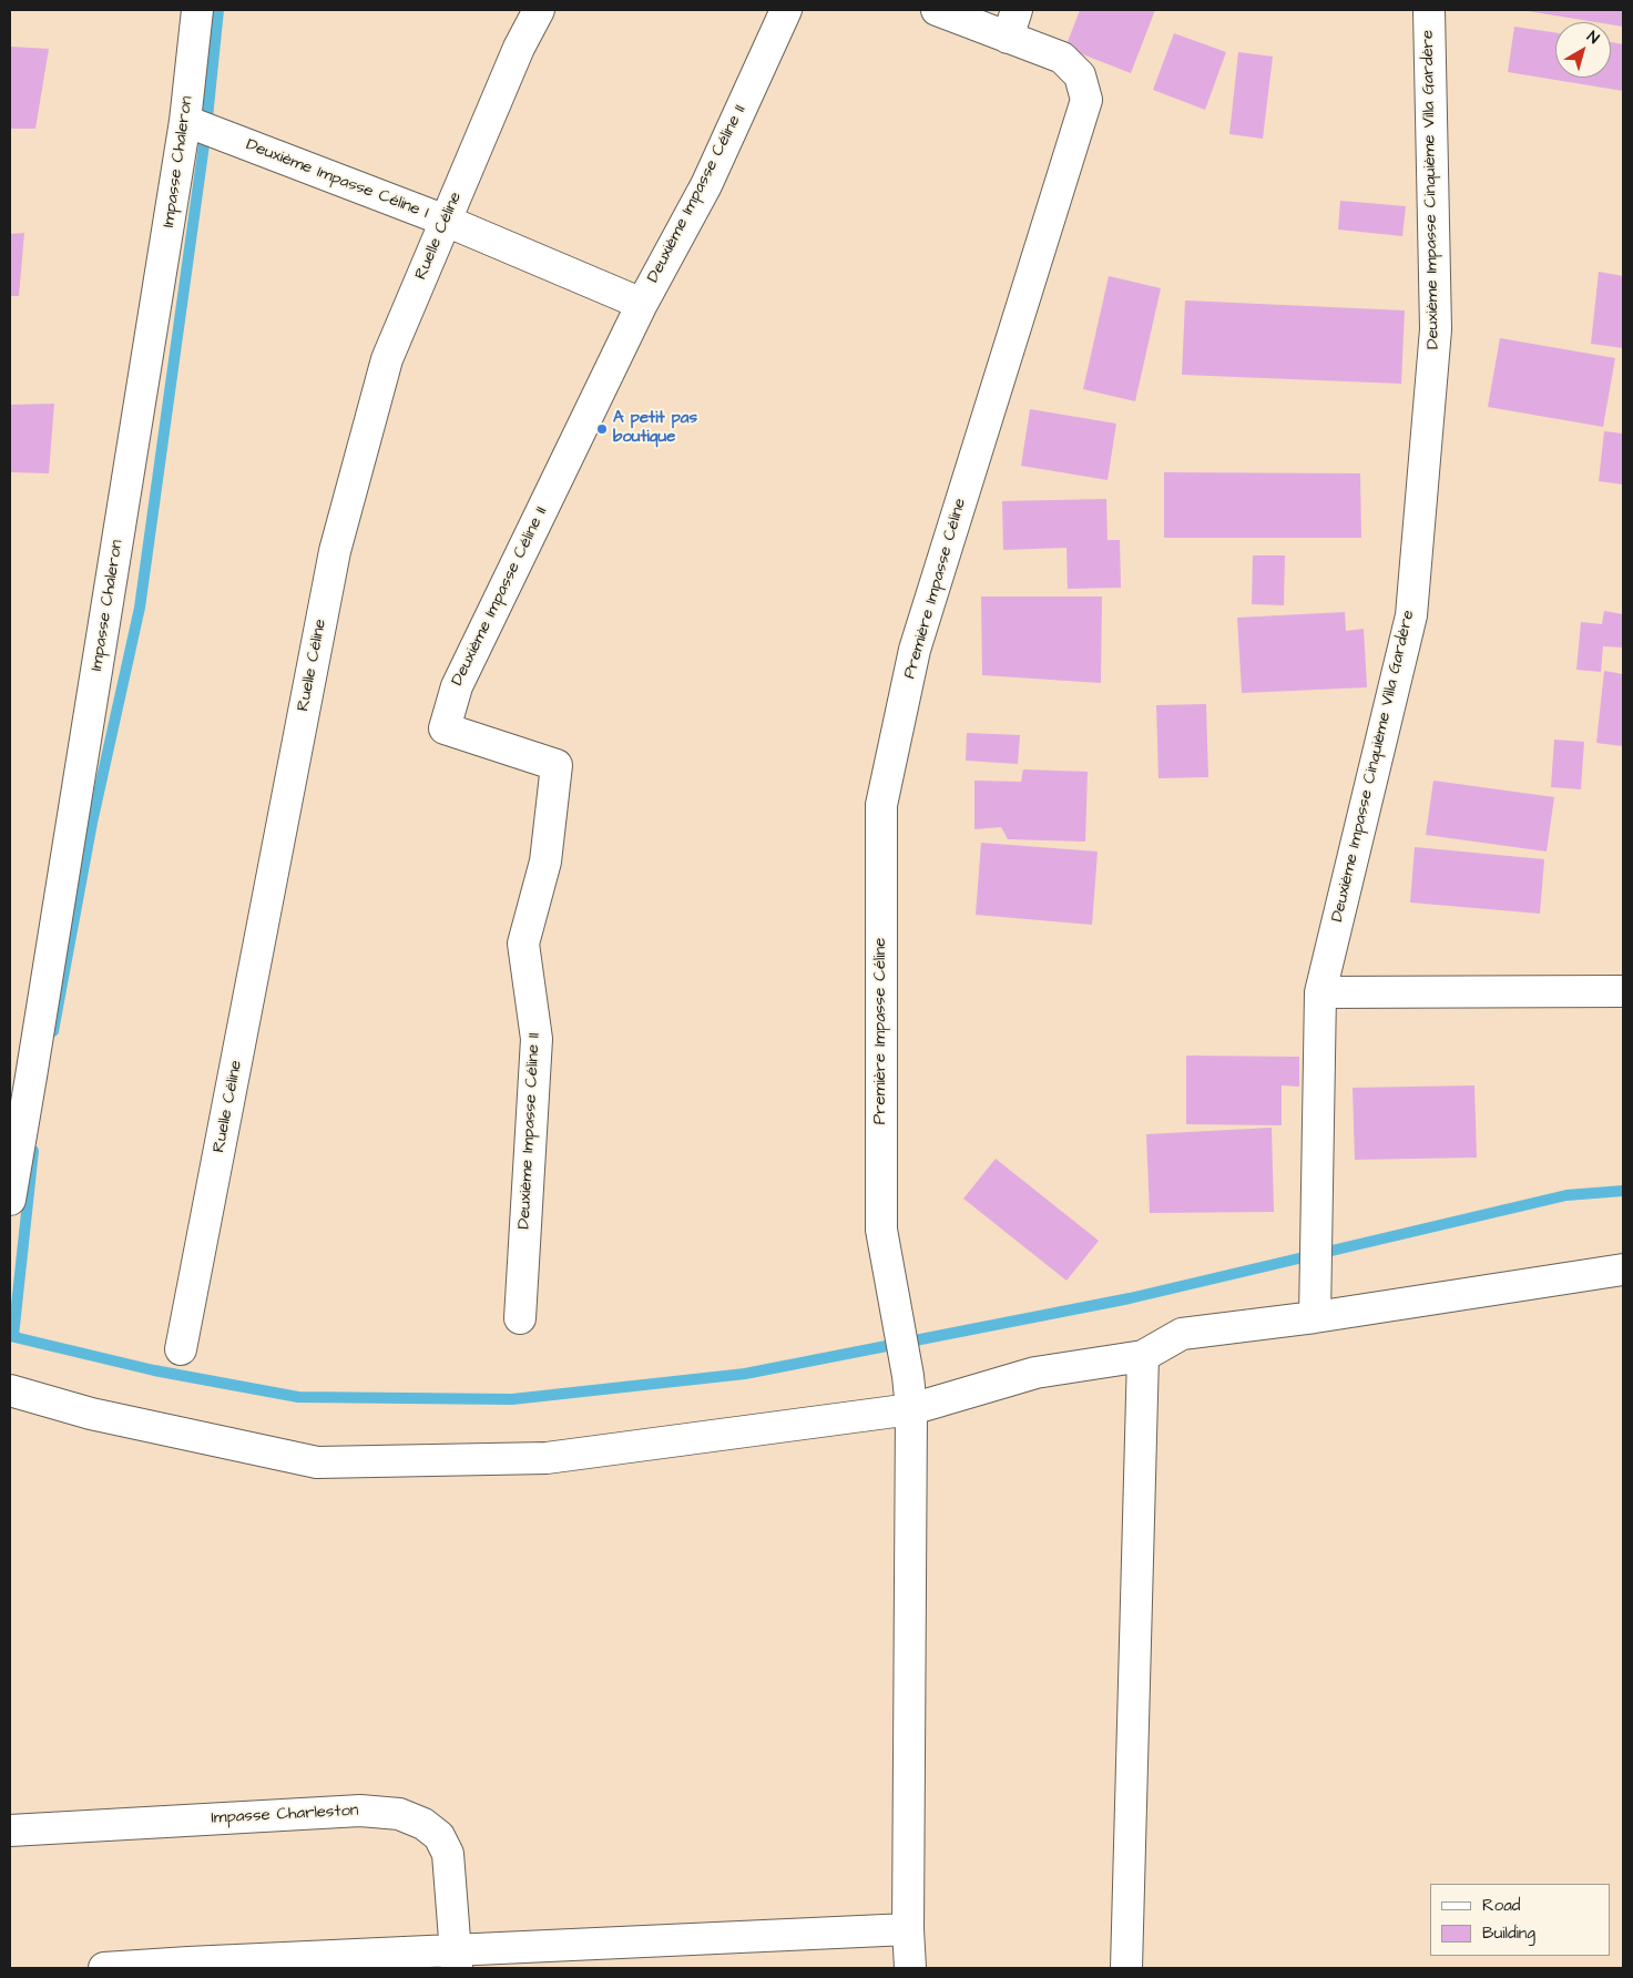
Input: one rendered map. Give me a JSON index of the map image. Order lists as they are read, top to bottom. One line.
{"streets":{"street":["Impasse Chaleron","Deuxième Impasse Céline I","Deuxième Impasse Cinquième Villa Gardère","Deuxième Impasse Céline II","Ruelle Céline","Première Impasse Céline","Impasse Charleston"]},"crossings":[["Impasse Chaleron","Deuxième Impasse Céline I"],["Deuxième Impasse Céline I","Deuxième Impasse Céline II"],["Deuxième Impasse Céline I","Ruelle Céline"]],"places":["A petit pas boutique"],"legend":["Road","Building"],"north":"top right"}
